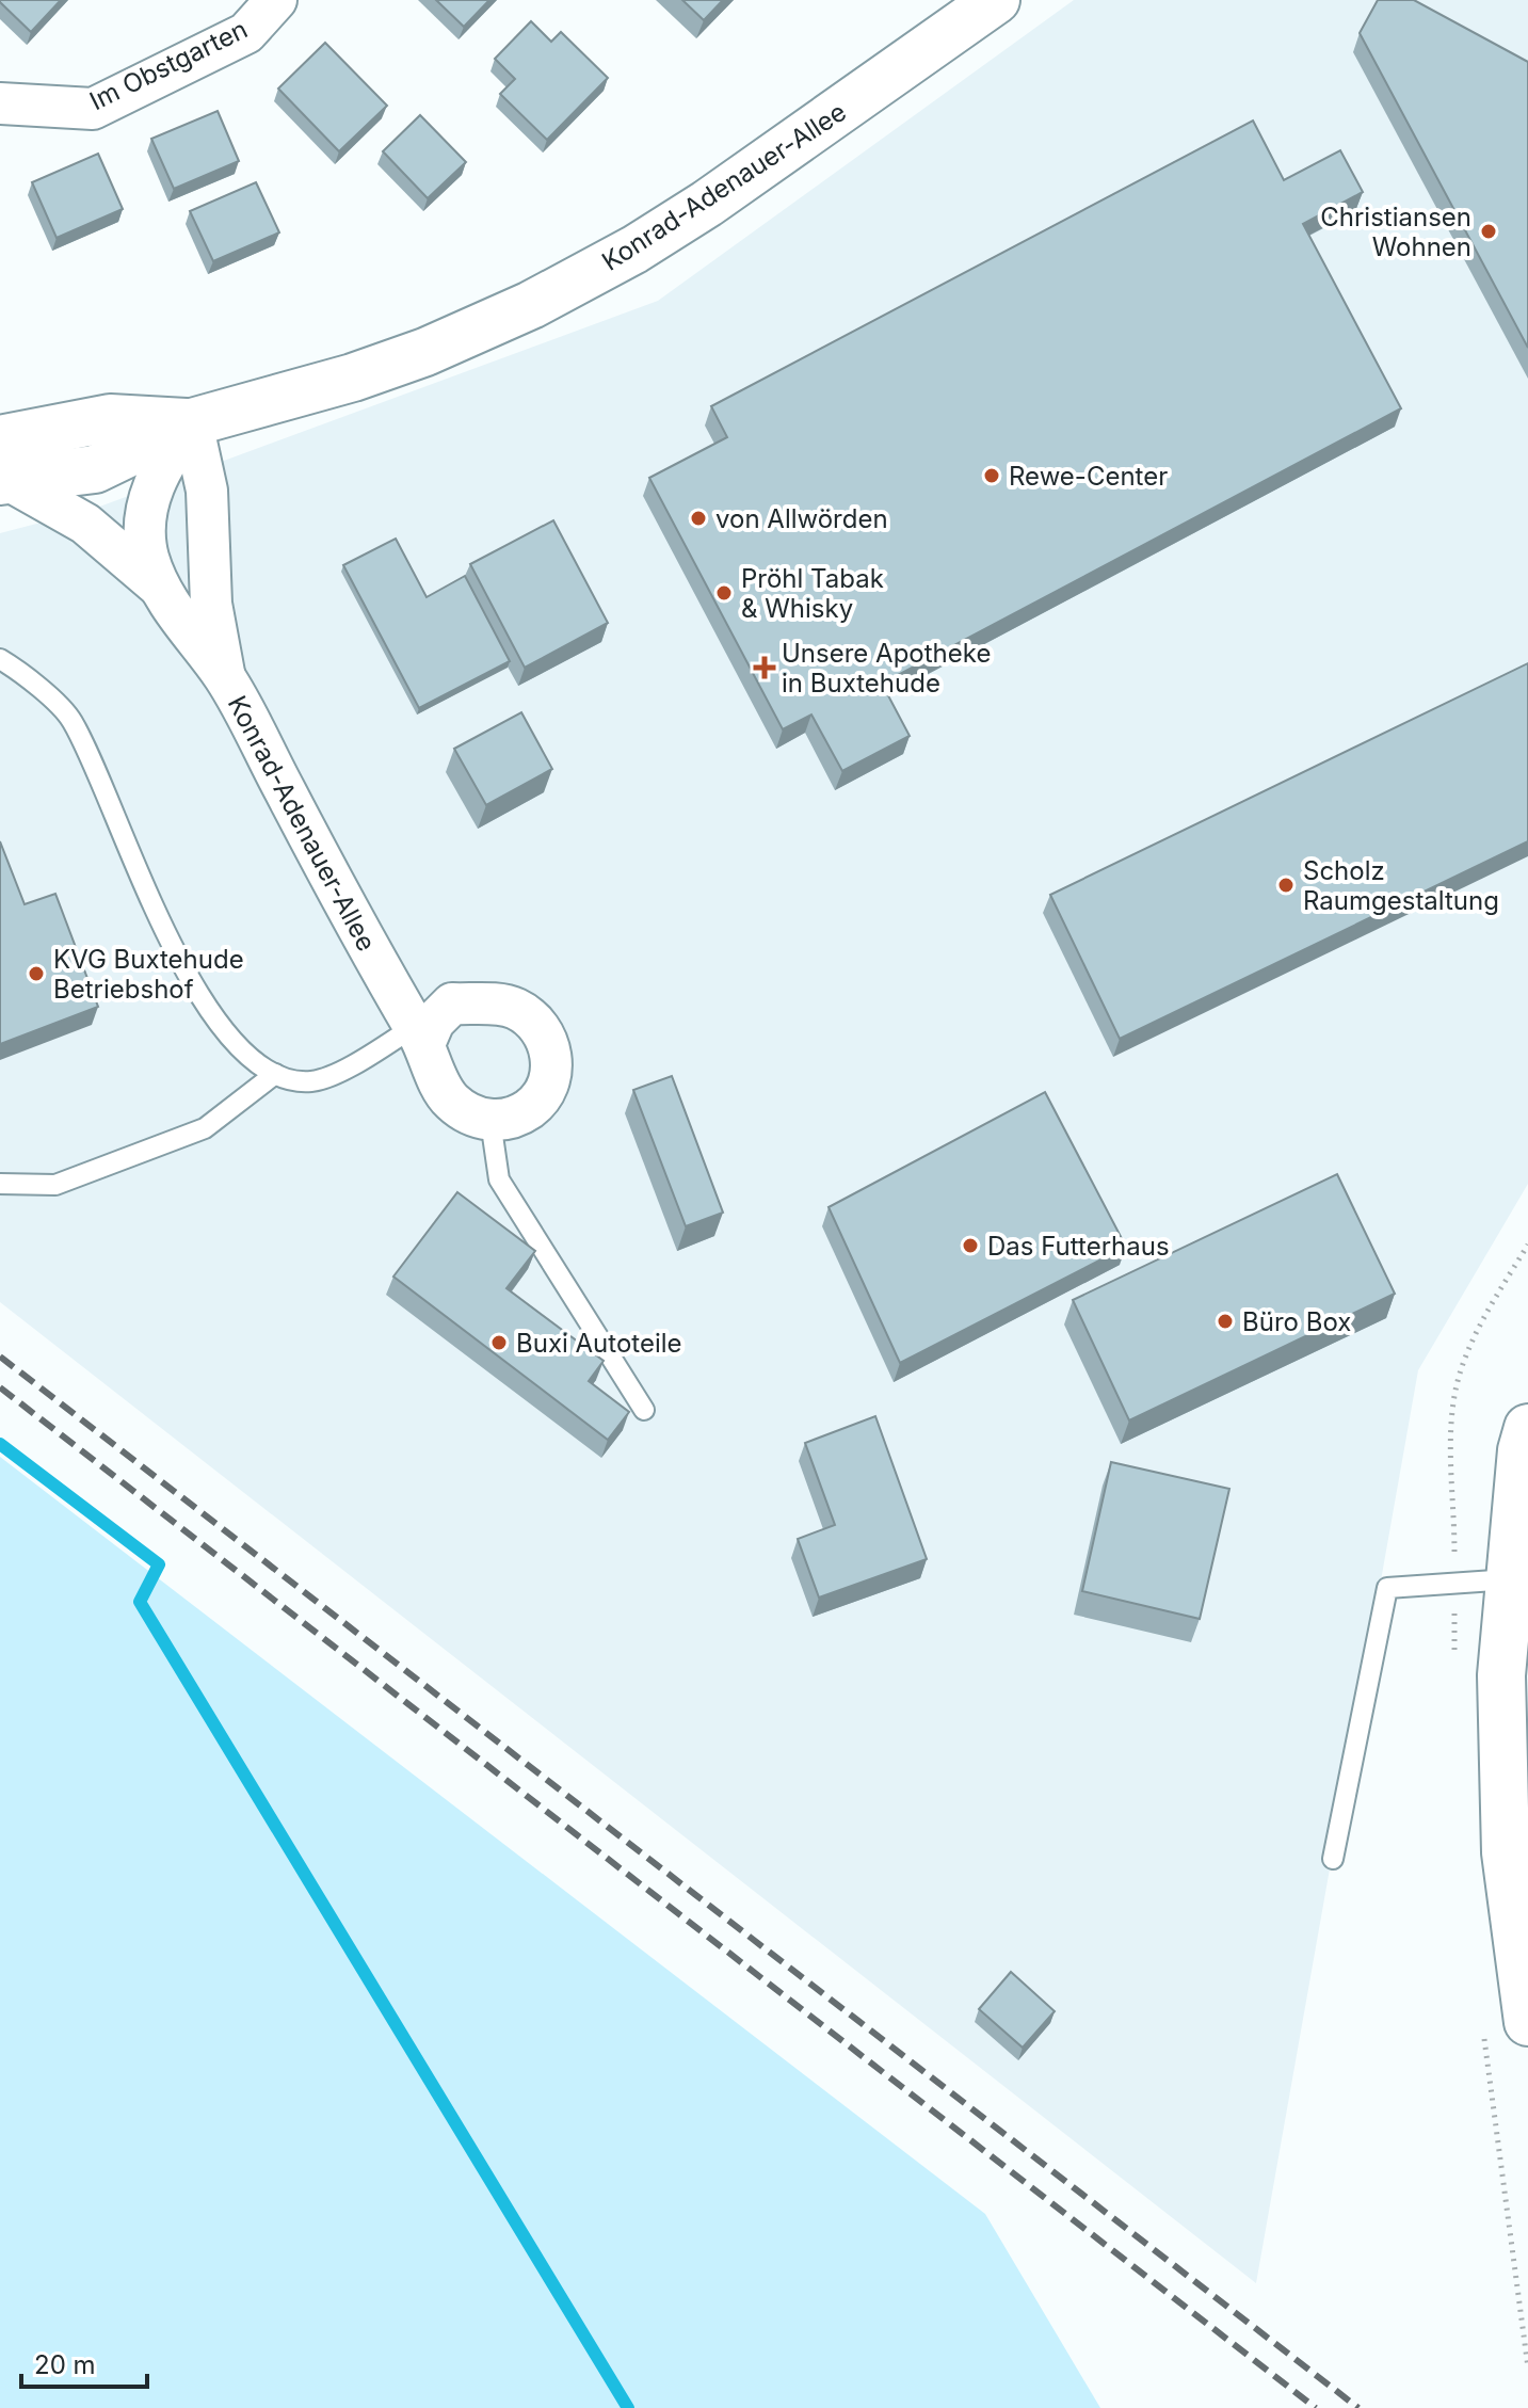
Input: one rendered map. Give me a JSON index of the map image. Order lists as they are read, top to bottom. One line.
{"streets":{"street":["Im Obstgarten","Konrad-Adenauer-Allee"]},"places":{"other":["Christiansen Wohnen","Rewe-Center","von Allwörden","Pröhl Tabak & Whisky","Scholz Raumgestaltung","KVG Buxtehude Betriebshof","Das Futterhaus","Büro Box","Buxi Autoteile"],"health":["Unsere Apotheke in Buxtehude"]},"scale_bar":"20 m"}
